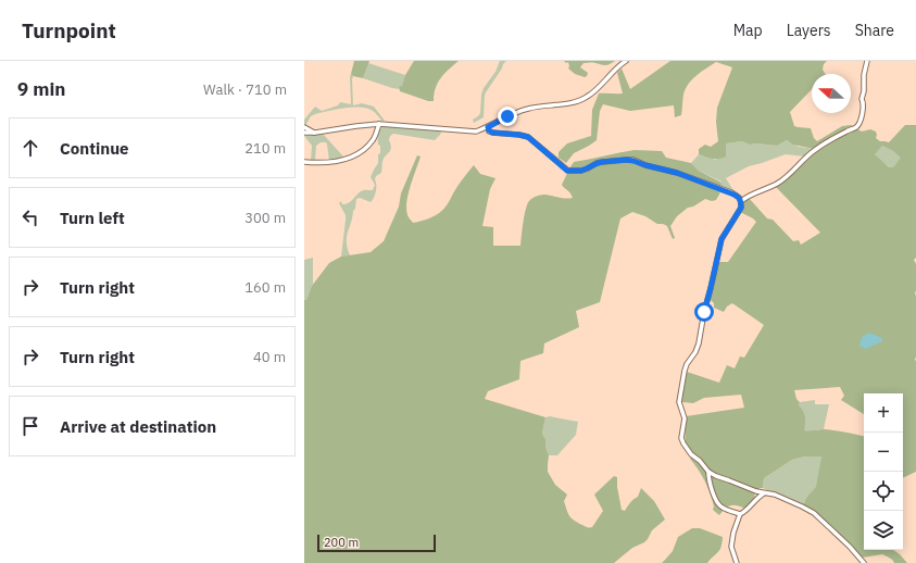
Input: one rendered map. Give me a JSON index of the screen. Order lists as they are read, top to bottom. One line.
{"scale_bar":"200 m","north":"left","page":{"header":"Turnpoint","nav":["Map","Layers","Share"],"heading":["9 min","Walk · 710 m"],"list":[["Continue","210 m"],["Turn left","300 m"],["Turn right","160 m"],["Turn right","40 m"],"Arrive at destination"],"map_buttons":["+","−"],"scale":"200 m"}}
